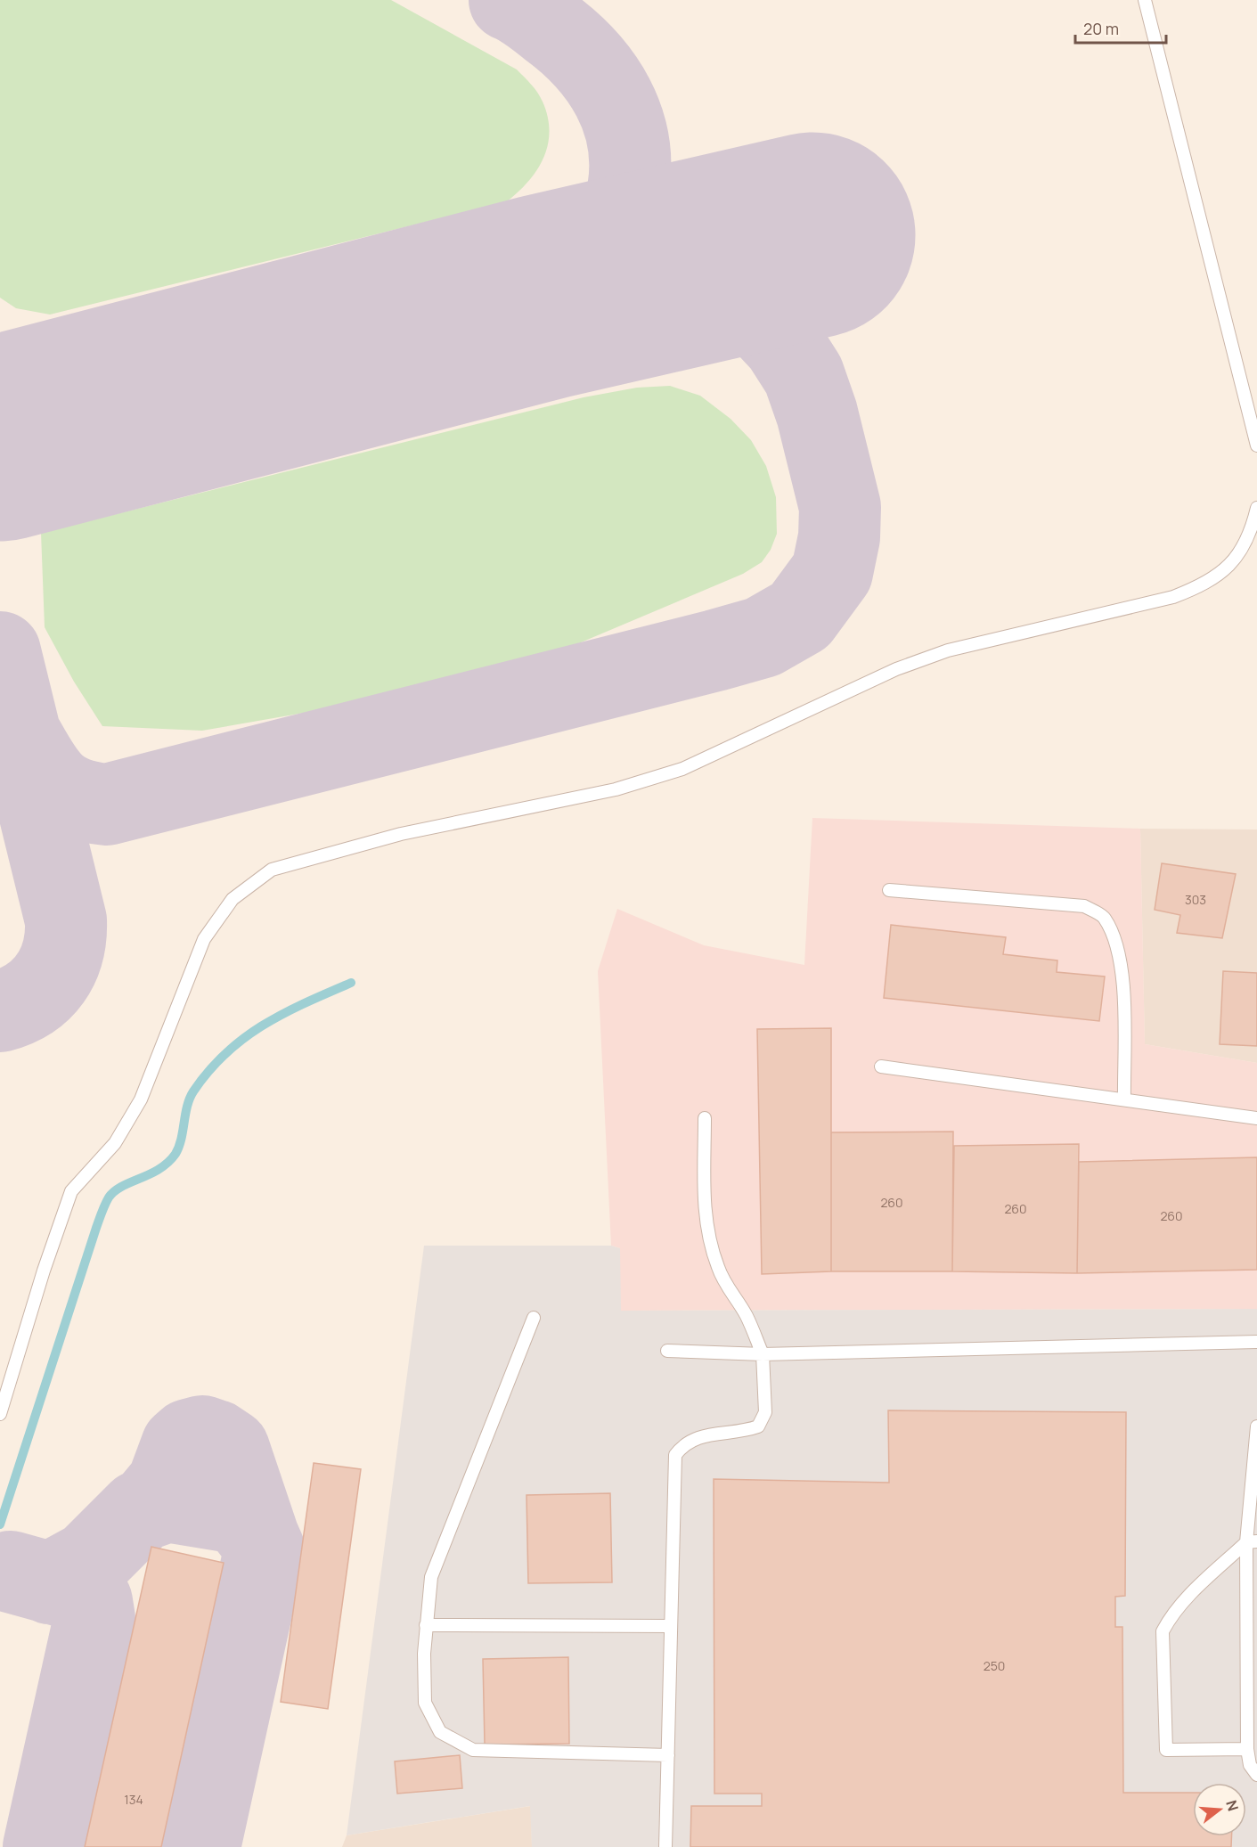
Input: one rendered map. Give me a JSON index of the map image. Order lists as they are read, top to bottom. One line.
{"house_numbers":["303","260","260","260","250","134"],"scale_bar":"20 m","north":"right"}
